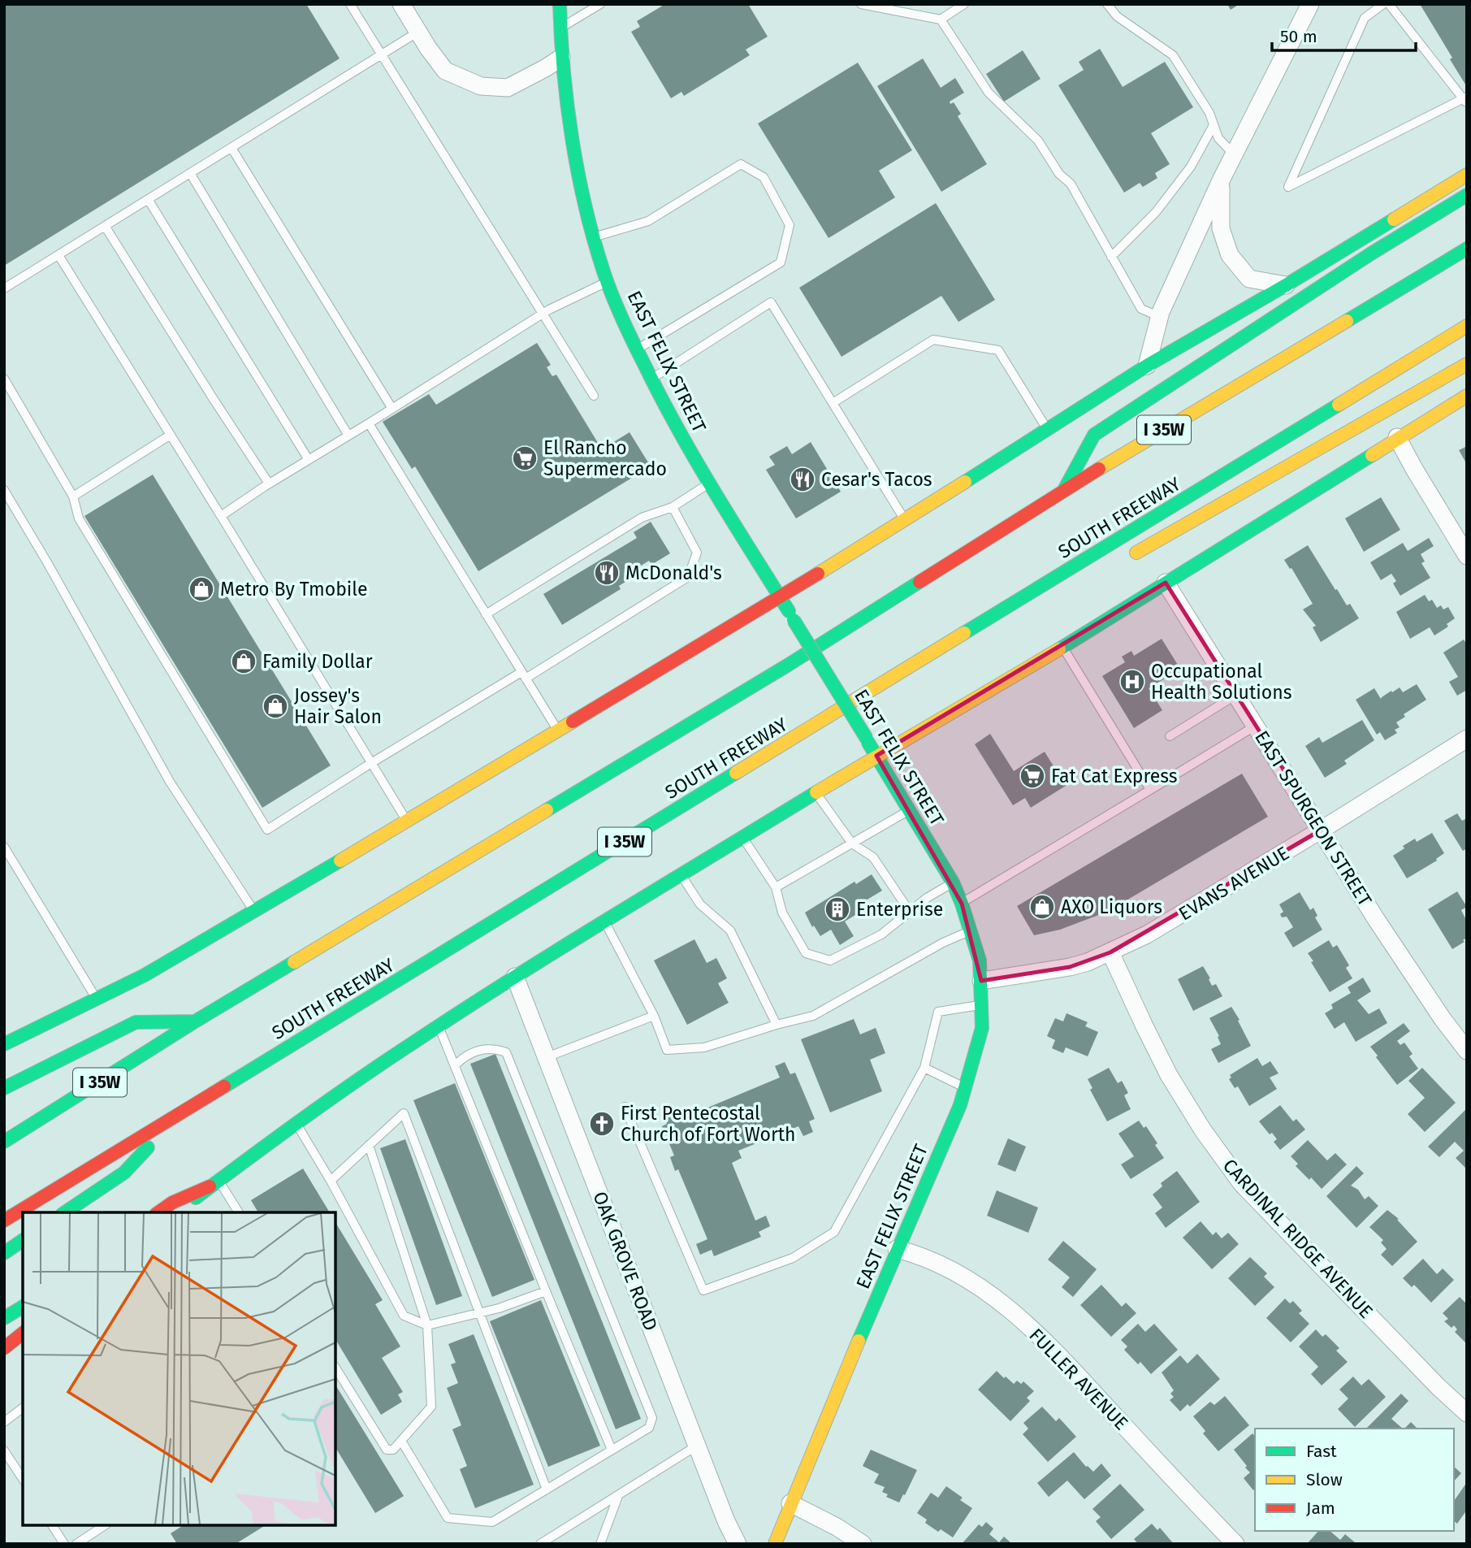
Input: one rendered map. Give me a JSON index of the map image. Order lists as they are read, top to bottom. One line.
{"streets":{"main road":["EAST FELIX STREET","I 35W","SOUTH FREEWAY"],"street":["EAST SPURGEON STREET","EVANS AVENUE","CARDINAL RIDGE AVENUE","OAK GROVE ROAD","FULLER AVENUE"]},"crossings":[["EAST FELIX STREET","EVANS AVENUE"],["EAST FELIX STREET","FULLER AVENUE"],["EAST SPURGEON STREET","EVANS AVENUE"],["EVANS AVENUE","CARDINAL RIDGE AVENUE"]],"places":{"supermarket":["El Rancho Supermercado","Fat Cat Express"],"restaurant":["Cesar's Tacos","McDonald's"],"shop":["Metro By Tmobile","Family Dollar","Jossey's Hair Salon","AXO Liquors"],"hospital":["Occupational Health Solutions"],"building":["Enterprise"],"church":["First Pentecostal Church of Fort Worth"]},"legend":["Fast","Slow","Jam"],"scale_bar":"50 m"}
